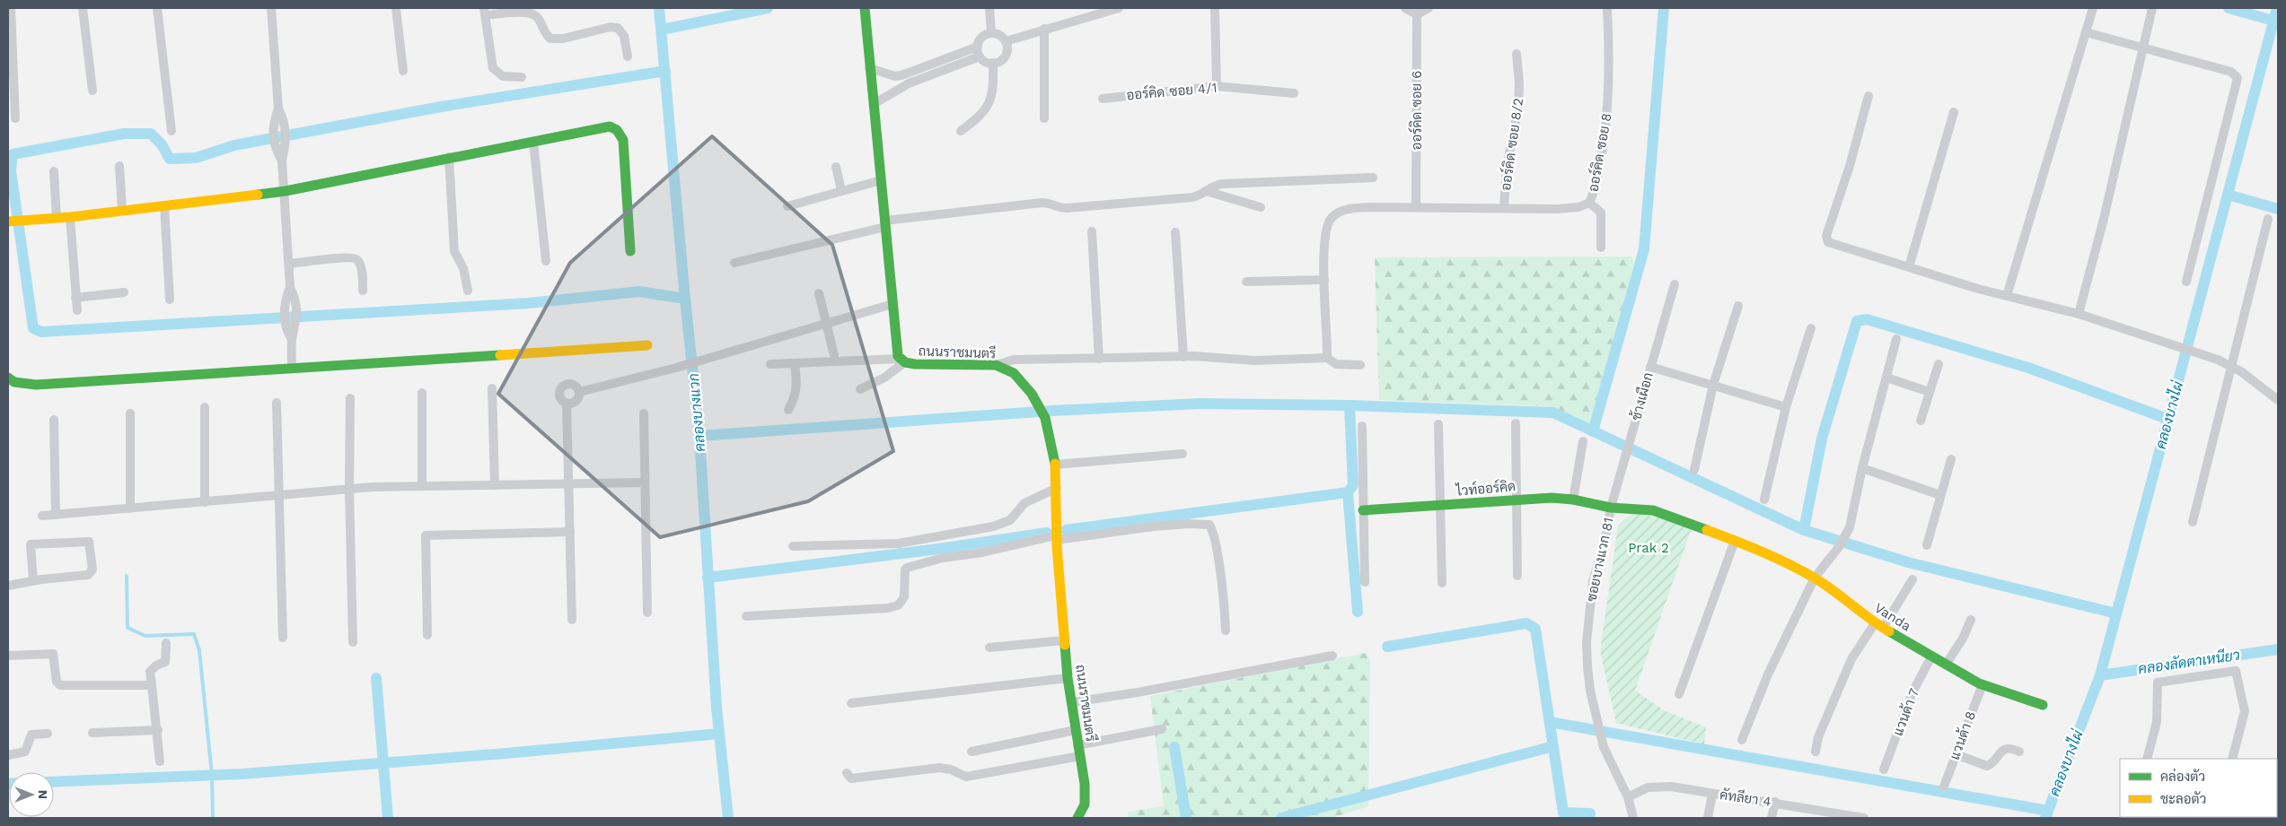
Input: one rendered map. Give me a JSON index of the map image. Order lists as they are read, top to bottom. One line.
{"streets":{"street":["ออร์คิด ซอย 4/1","ออร์คิด ซอย 6","ออร์คิด ซอย 8/2","ออร์คิด ซอย 8","ถนนราชมนตรี","ช้างเผือก","ไวท์ออร์คิด","ซอยบางแวก 81","Vanda","แวนด้า 7","แวนด้า 8","คัทลียา 4"]},"crossings":[["ออร์คิด ซอย 6","ออร์คิด ซอย 8"],["ออร์คิด ซอย 8/2","ออร์คิด ซอย 8"],["ช้างเผือก","ไวท์ออร์คิด"],["ช้างเผือก","ซอยบางแวก 81"],["ช้างเผือก","Vanda"],["ไวท์ออร์คิด","ซอยบางแวก 81"],["ไวท์ออร์คิด","Vanda"],["ซอยบางแวก 81","Vanda"],["ซอยบางแวก 81","คัทลียา 4"],["Vanda","แวนด้า 7"],["Vanda","แวนด้า 8"]],"water":["คลองบางแวก","คลองบางไผ่","คลองลัดตาเหนียว"],"parks":["Prak 2"],"legend":["คล่องตัว","ชะลอตัว"],"north":"right"}
